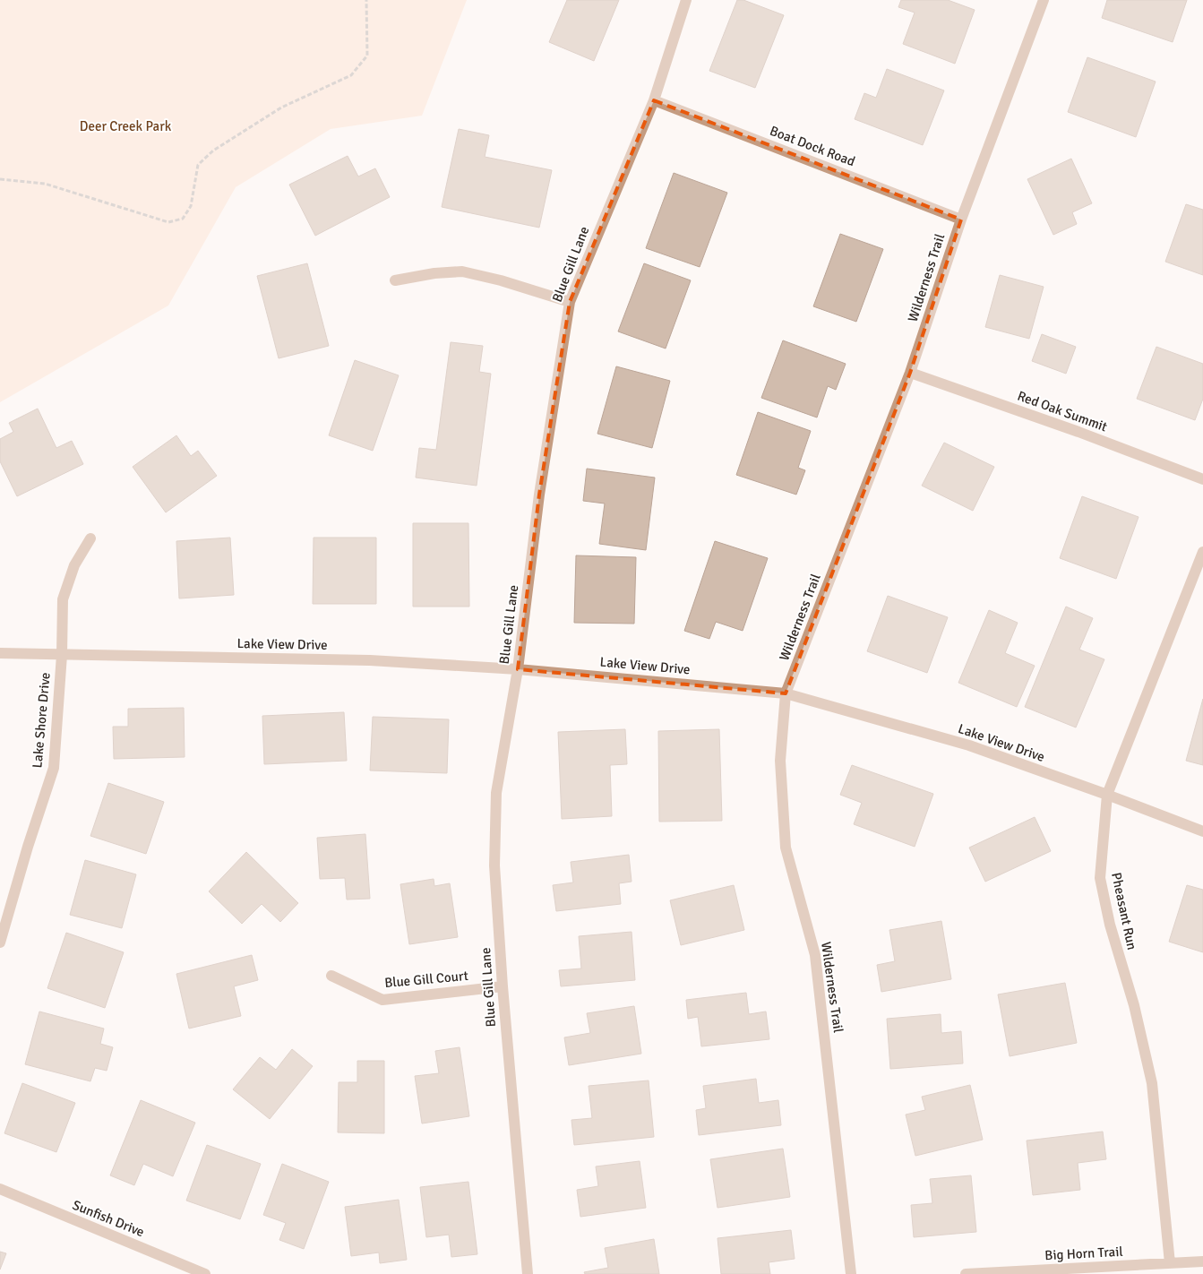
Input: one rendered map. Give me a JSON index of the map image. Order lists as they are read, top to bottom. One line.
{"streets":{"street":["Boat Dock Road","Blue Gill Lane","Wilderness Trail","Red Oak Summit","Lake View Drive","Lake Shore Drive","Pheasant Run","Blue Gill Court","Sunfish Drive","Big Horn Trail"]},"crossings":[["Boat Dock Road","Blue Gill Lane"],["Boat Dock Road","Wilderness Trail"],["Blue Gill Lane","Lake View Drive"],["Blue Gill Lane","Blue Gill Court"],["Wilderness Trail","Red Oak Summit"],["Wilderness Trail","Lake View Drive"],["Lake View Drive","Lake Shore Drive"],["Lake View Drive","Pheasant Run"],["Pheasant Run","Big Horn Trail"]],"parks":["Deer Creek Park"]}
